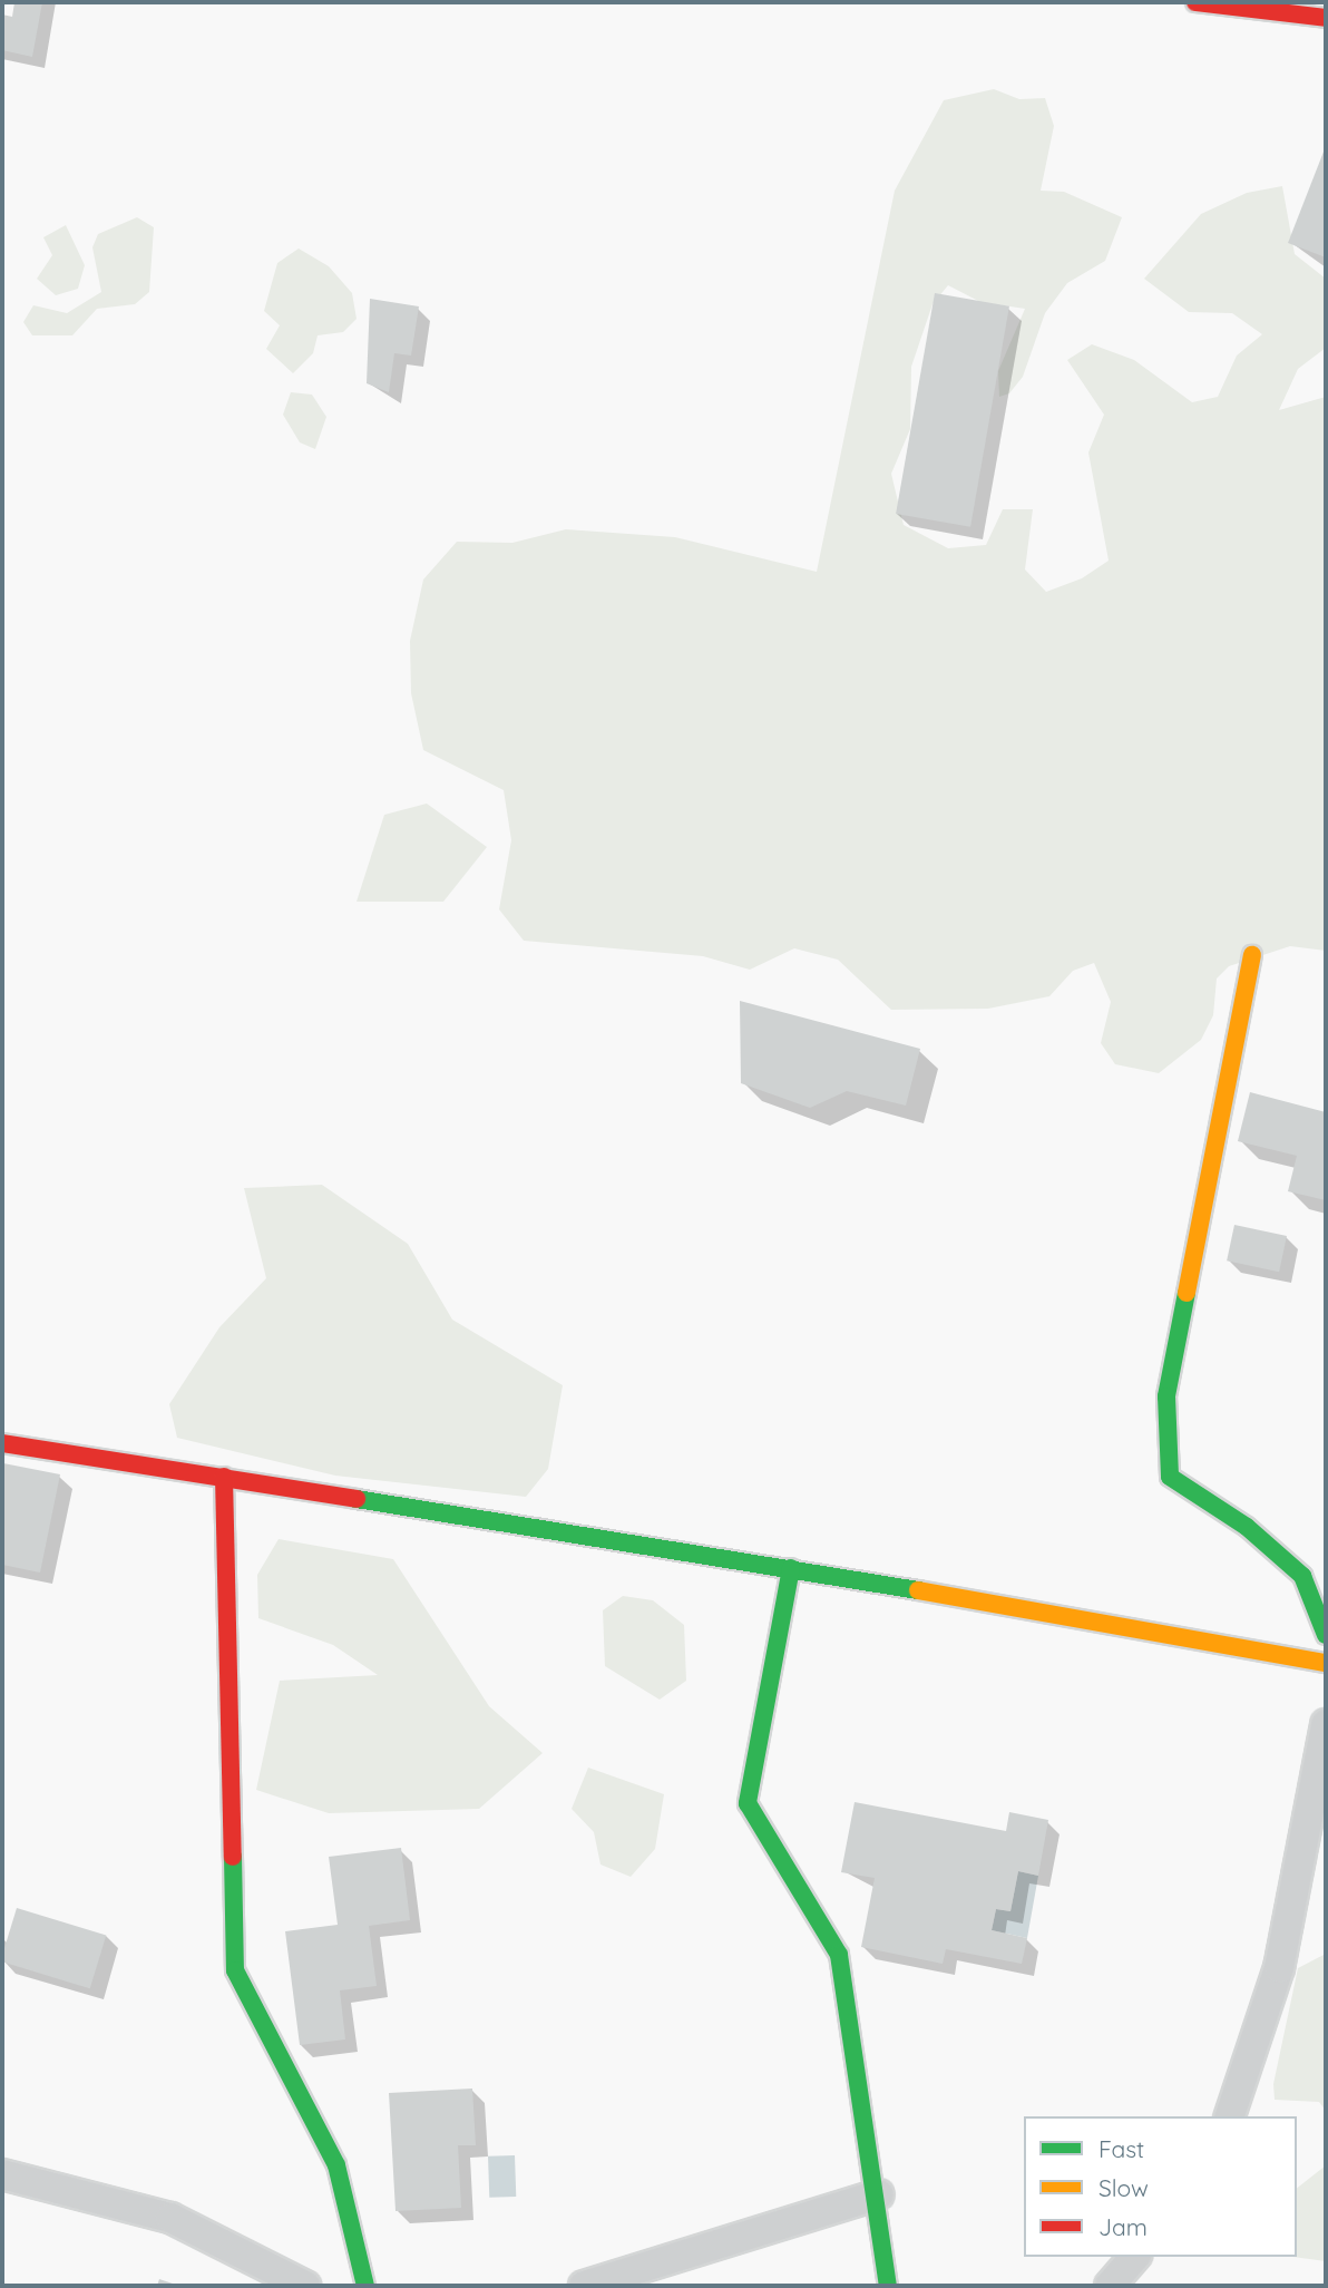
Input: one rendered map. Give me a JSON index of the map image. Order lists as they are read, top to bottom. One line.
{"legend":["Fast","Slow","Jam"]}
